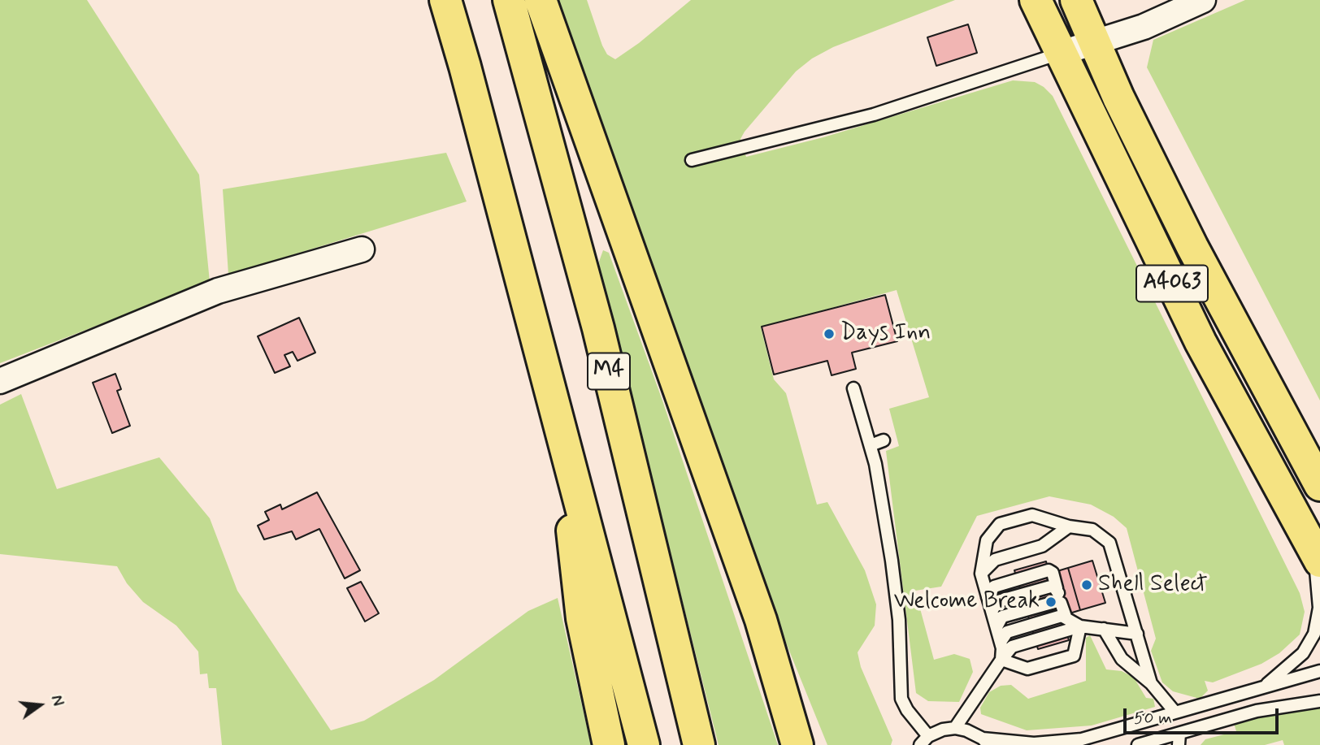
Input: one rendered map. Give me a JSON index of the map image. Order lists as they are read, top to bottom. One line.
{"streets":{"main road":["A4063","M4"]},"places":["Days Inn","Shell Select","Welcome Break"],"scale_bar":"50 m","north":"right"}
